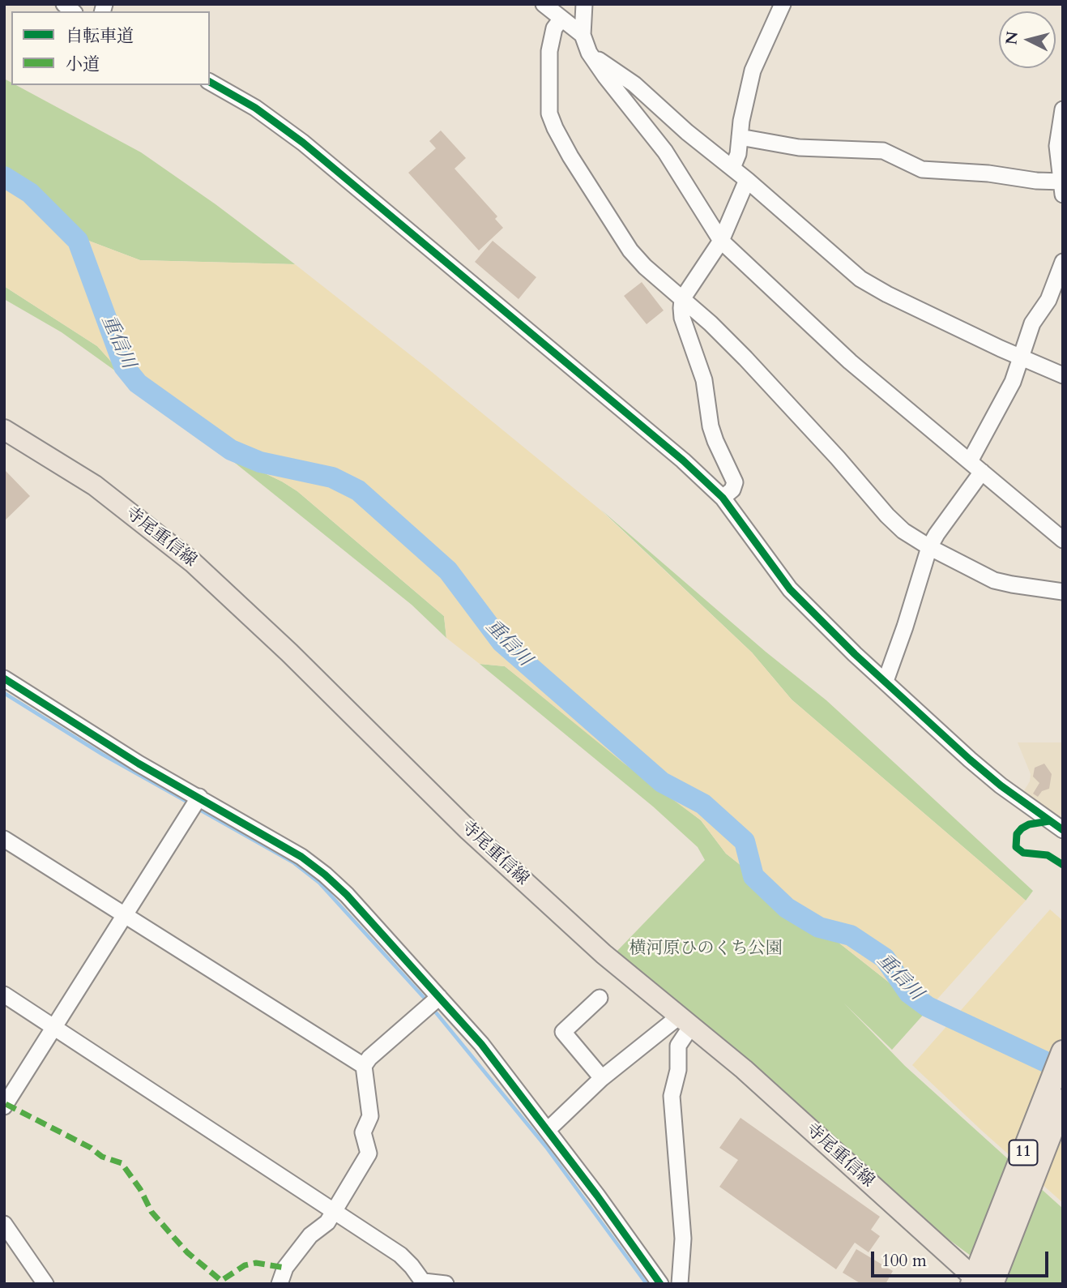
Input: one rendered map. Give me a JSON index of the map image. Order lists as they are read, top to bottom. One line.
{"streets":{"highway":["11"],"main road":["寺尾重信線"]},"crossings":[["寺尾重信線","11"]],"water":["重信川"],"parks":["横河原ひのくち公園"],"legend":["自転車道","小道"],"scale_bar":"100 m","north":"left"}
